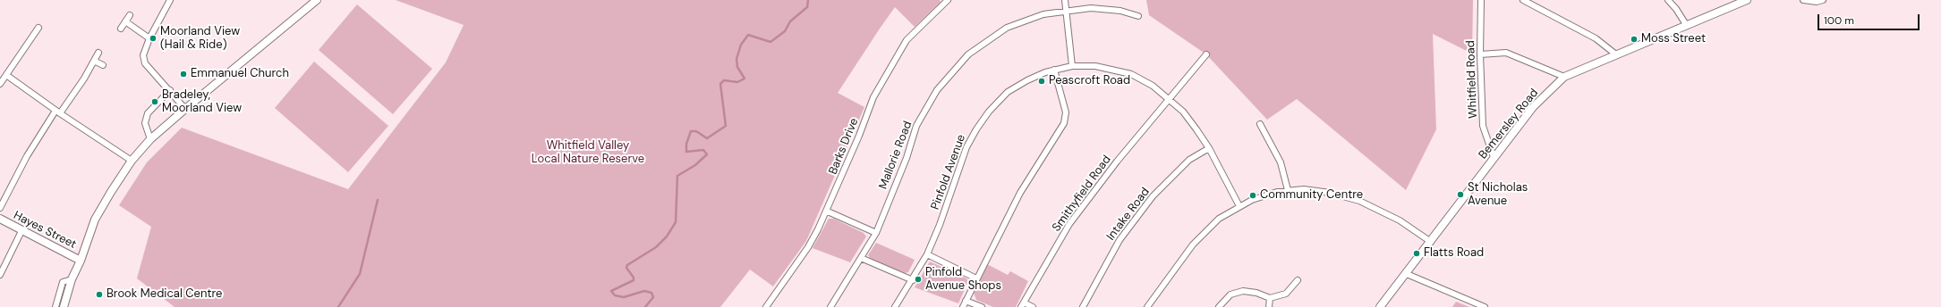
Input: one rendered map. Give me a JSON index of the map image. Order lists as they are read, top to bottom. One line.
{"streets":{"street":["Whitfield Road","Bemersley Road","Barks Drive","Mallorie Road","Pinfold Avenue","Smithyfield Road","Intake Road","Hayes Street"]},"crossings":[["Whitfield Road","Bemersley Road"],["Pinfold Avenue","Smithyfield Road"],["Pinfold Avenue","Intake Road"]],"parks":["Whitfield Valley Local Nature Reserve"],"places":["Moorland View (Hail & Ride)","Moss Street","Emmanuel Church","Peascroft Road","Bradeley, Moorland View","St Nicholas Avenue","Community Centre","Flatts Road","Pinfold Avenue Shops","Brook Medical Centre"],"scale_bar":"100 m"}
